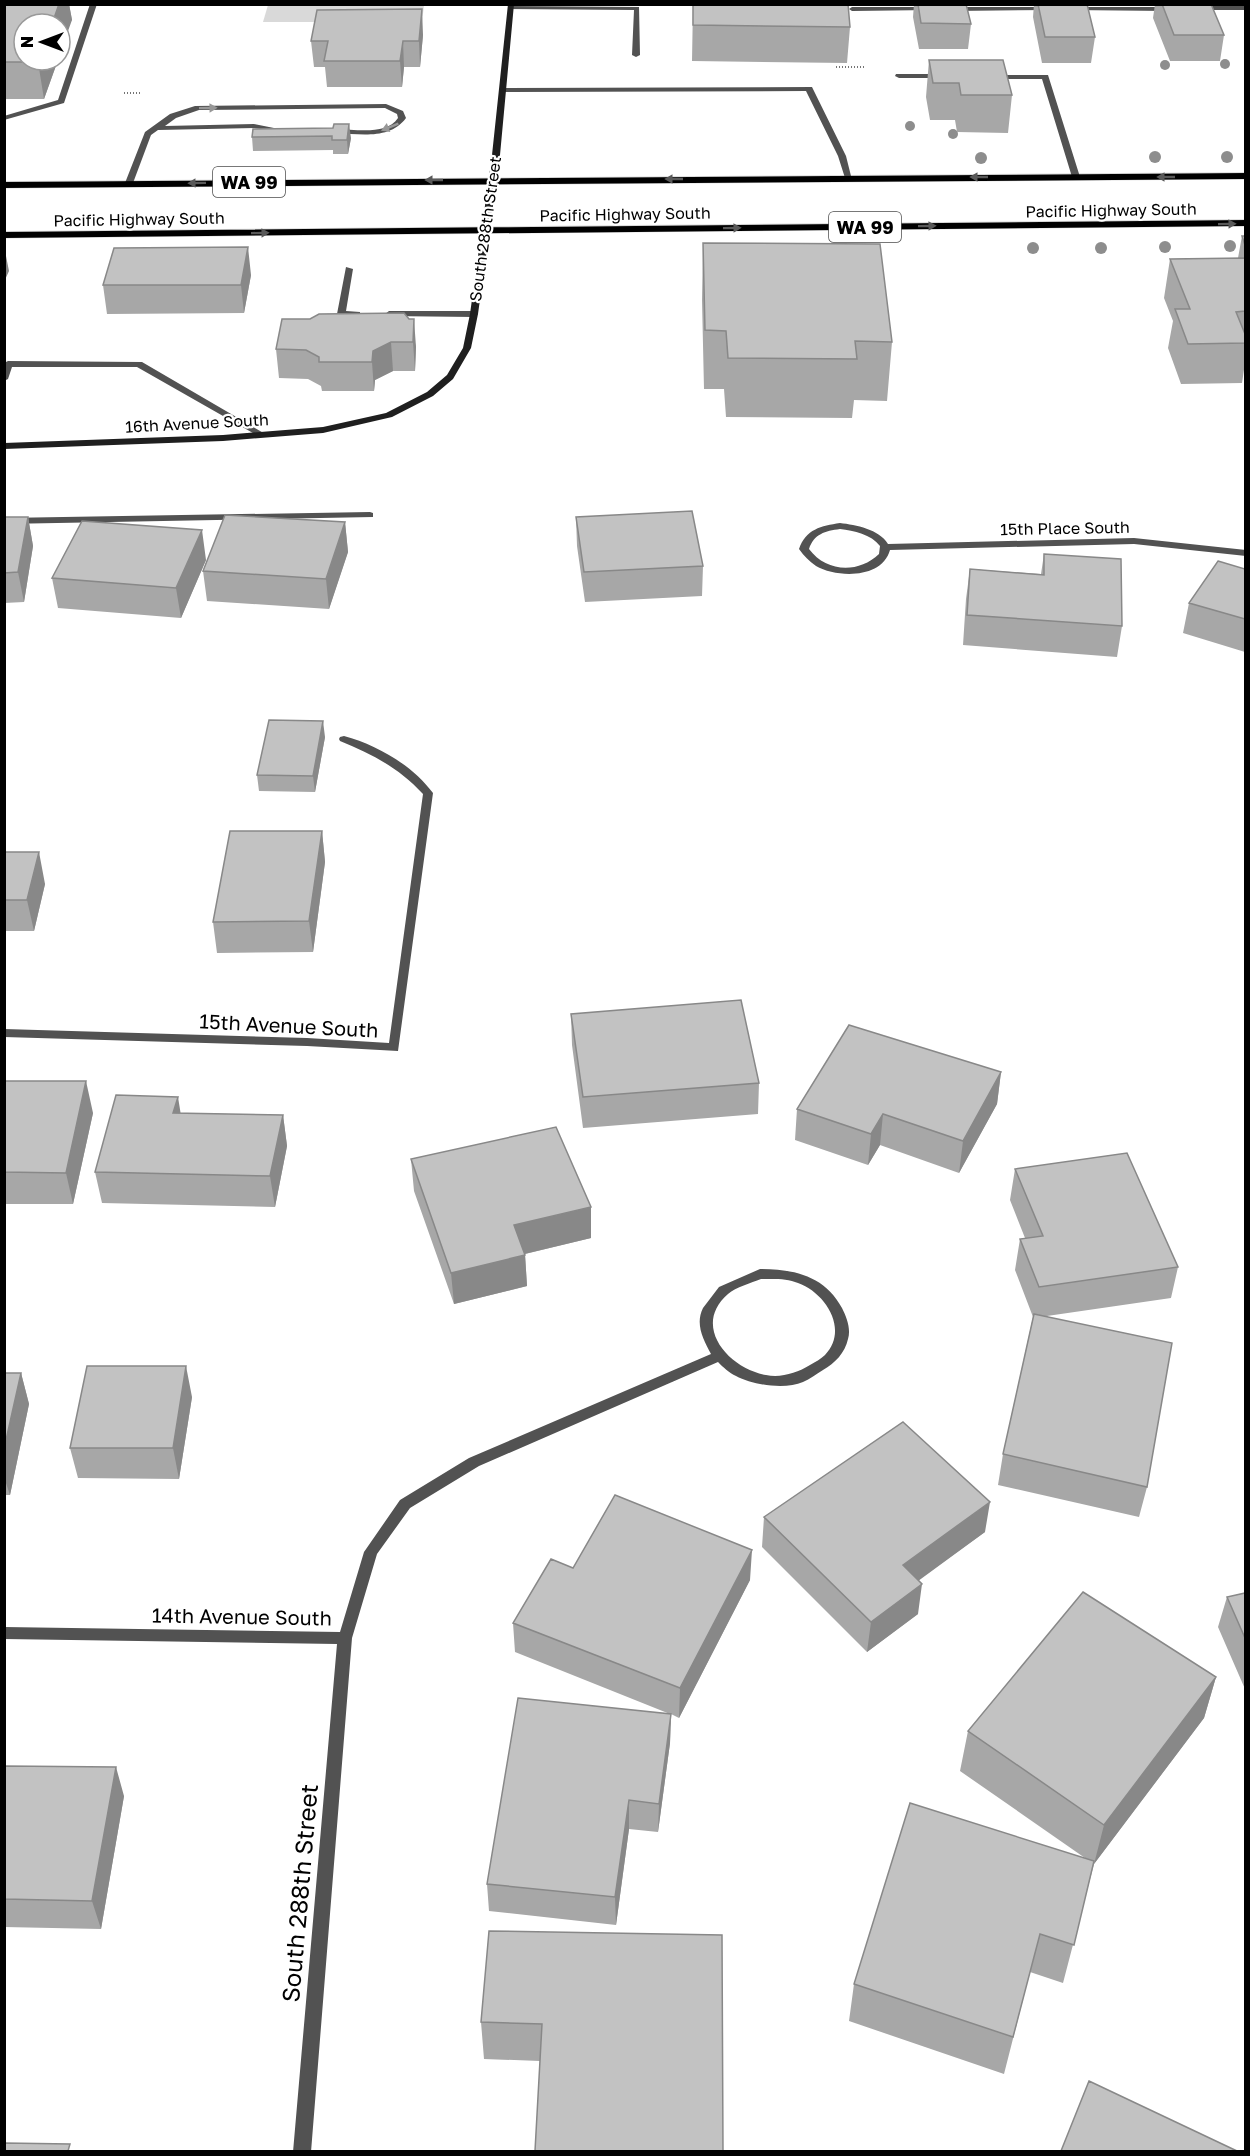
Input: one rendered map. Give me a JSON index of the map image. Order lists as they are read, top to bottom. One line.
{"streets":{"main road":["WA 99","Pacific Highway South"],"street":["South 288th Street","16th Avenue South","15th Place South","15th Avenue South","14th Avenue South"]},"crossings":[["Pacific Highway South","South 288th Street"],["South 288th Street","16th Avenue South"],["South 288th Street","14th Avenue South"]],"north":"left"}
